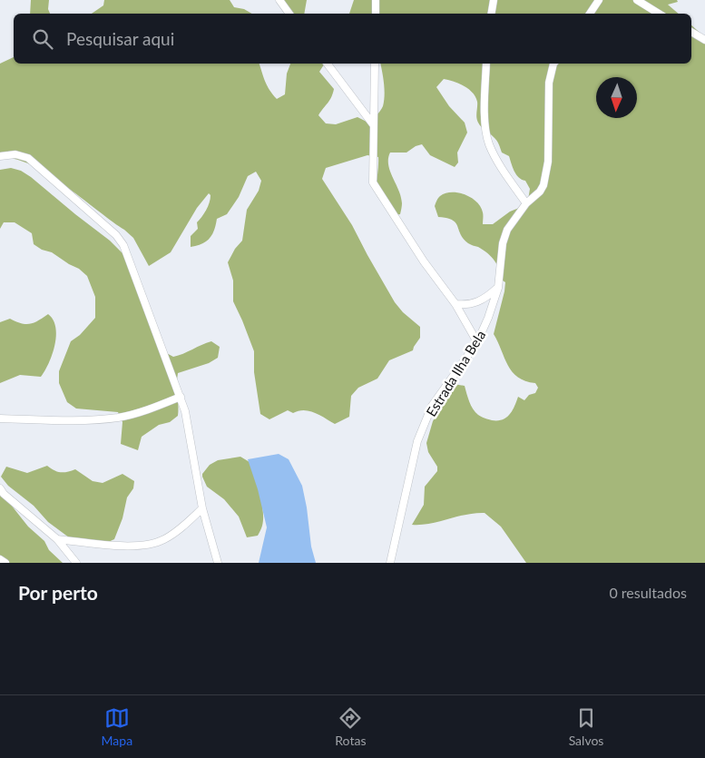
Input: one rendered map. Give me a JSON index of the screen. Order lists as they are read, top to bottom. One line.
{"streets":{"street":["Estrada Ilha Bela"]},"north":"bottom","page":{"search":"Pesquisar aqui","heading":["Por perto","0 resultados"],"nav":["Mapa","Rotas","Salvos"]}}
